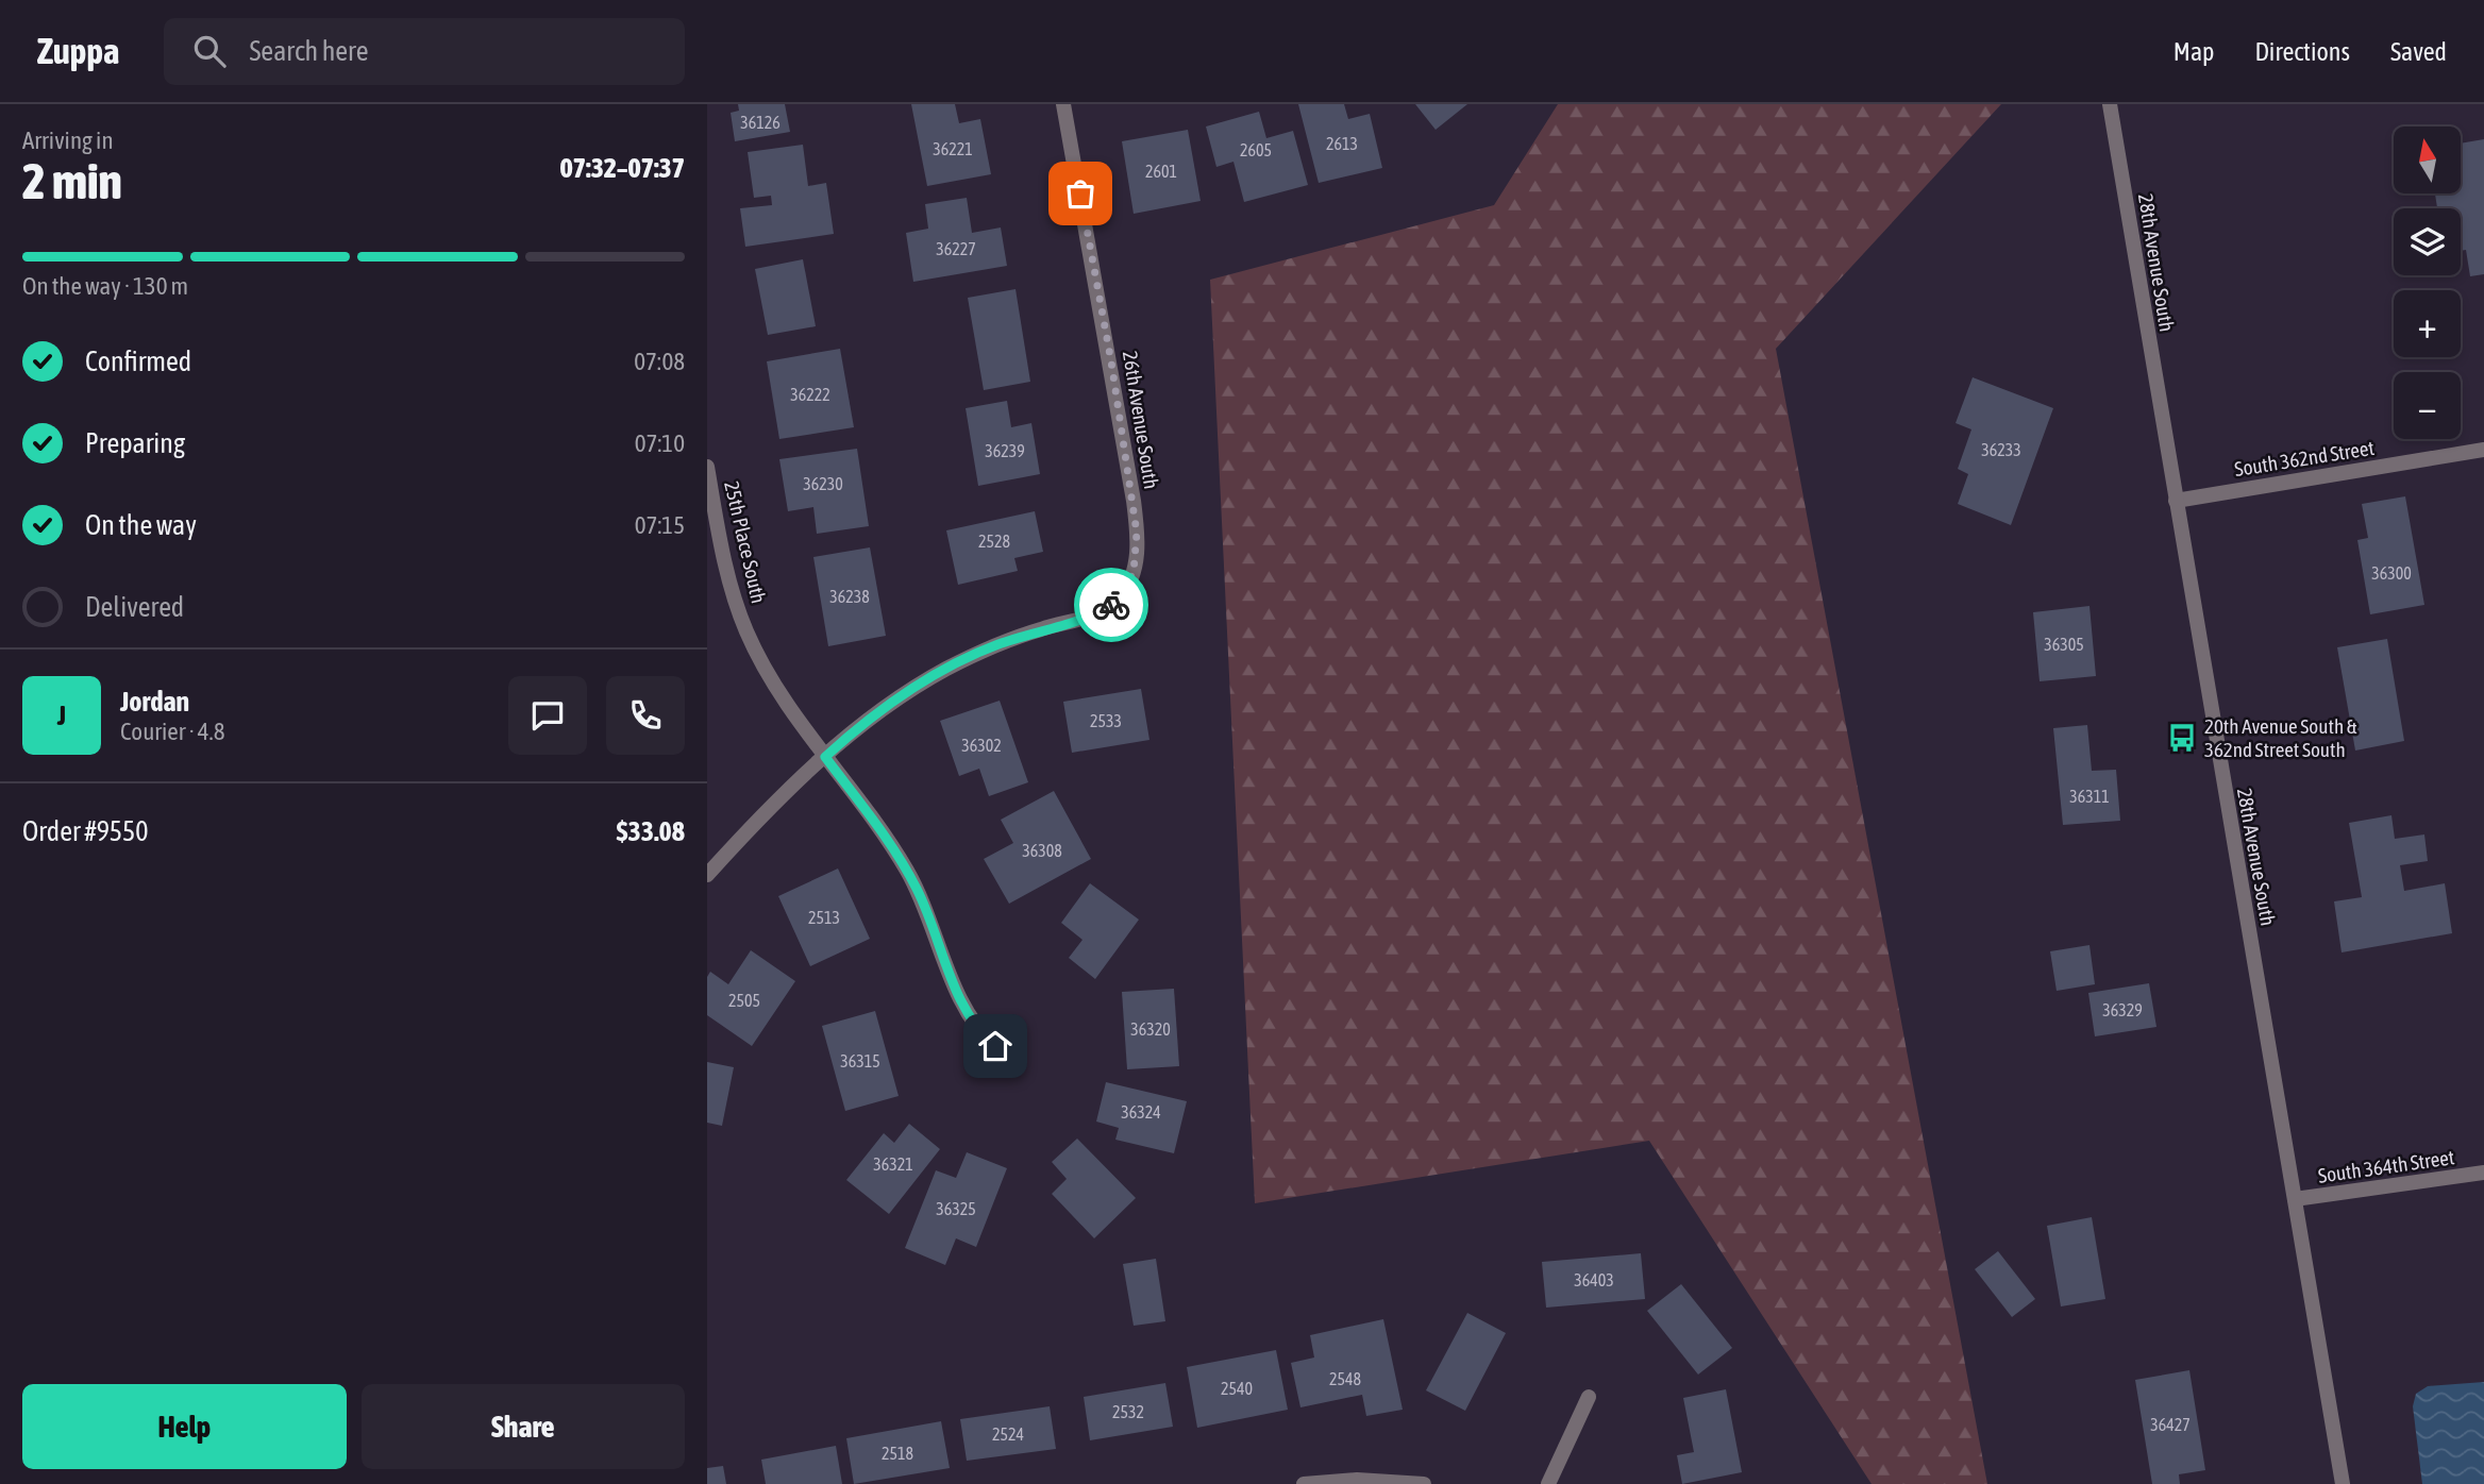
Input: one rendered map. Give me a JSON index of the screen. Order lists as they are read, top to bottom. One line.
{"streets":{"street":["28th Avenue South","26th Avenue South","South 362nd Street","25th Place South","South 364th Street"]},"crossings":[["28th Avenue South","South 362nd Street"],["28th Avenue South","South 364th Street"],["26th Avenue South","25th Place South"]],"places":{"bus stop":["20th Avenue South & 362nd Street South"]},"house_numbers":["36126","2613","36221","2605","2601","36227","36222","36233","36239","36230","2528","36300","36238","36305","2533","36302","36311","36308","2513","2505","36329","36320","36315","36324","36321","36325","36403","2548","2540","2532","36427","2524","2518"],"north":"top","page":{"header":"Zuppa","search":"Search here","nav":["Map","Directions","Saved"],"heading":["2 min","Arriving in","07:32–07:37"],"panel":["Jordan","Courier · 4.8","Order #9550","$33.08"],"map_buttons":["+","−"],"bar":"On the way · 130 m","list":[["Confirmed","07:08"],["Preparing","07:10"],["On the way","07:15"],"Delivered"],"round":"J","buttons":["Help","Share"]}}
